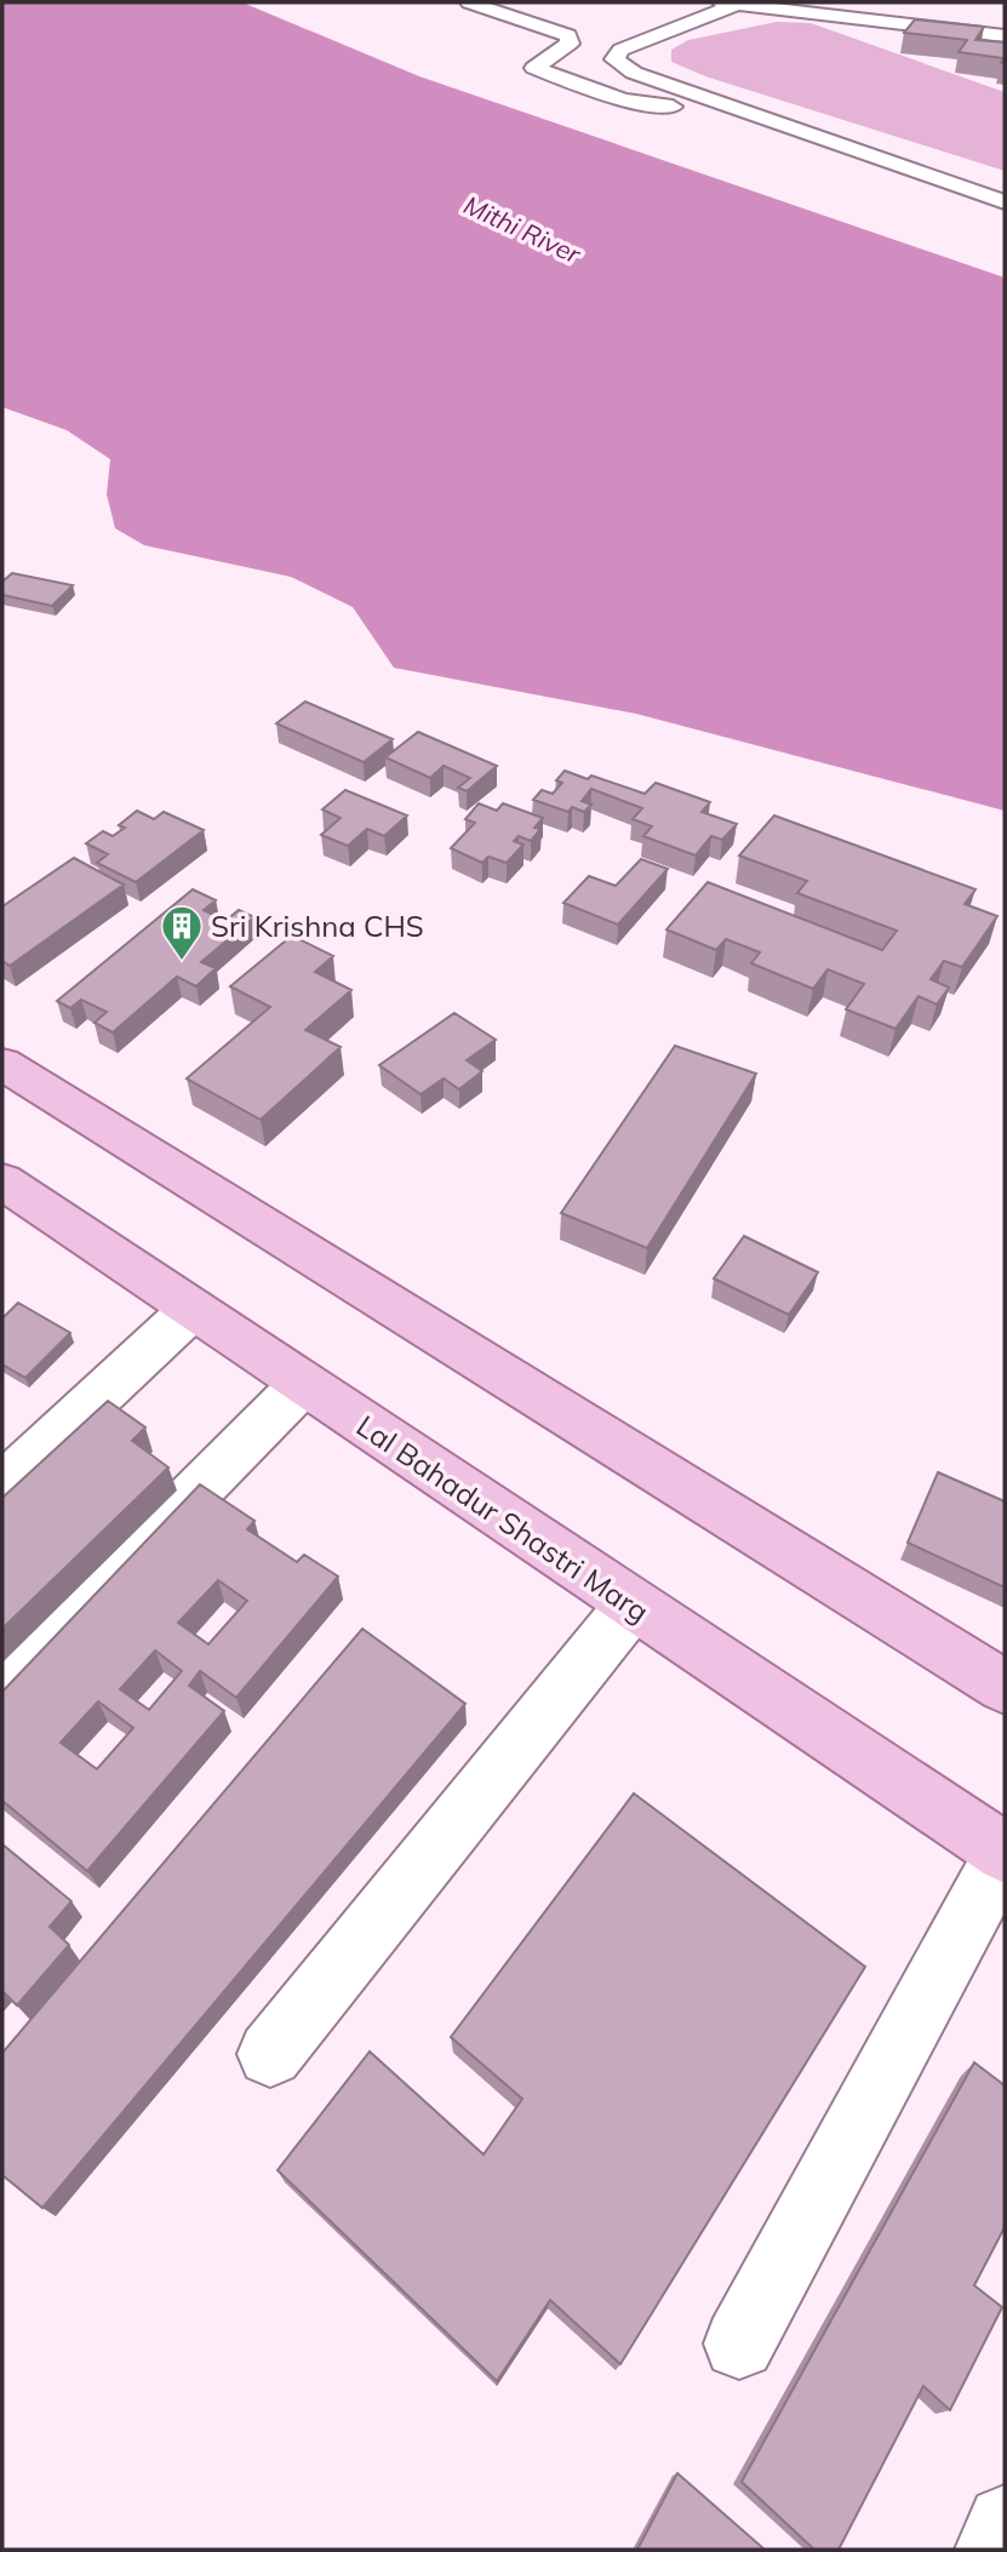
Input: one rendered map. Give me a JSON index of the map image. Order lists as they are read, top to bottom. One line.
{"streets":{"main road":["Lal Bahadur Shastri Marg"]},"water":["Mithi River"],"places":{"building":["Sri Krishna CHS"]}}
